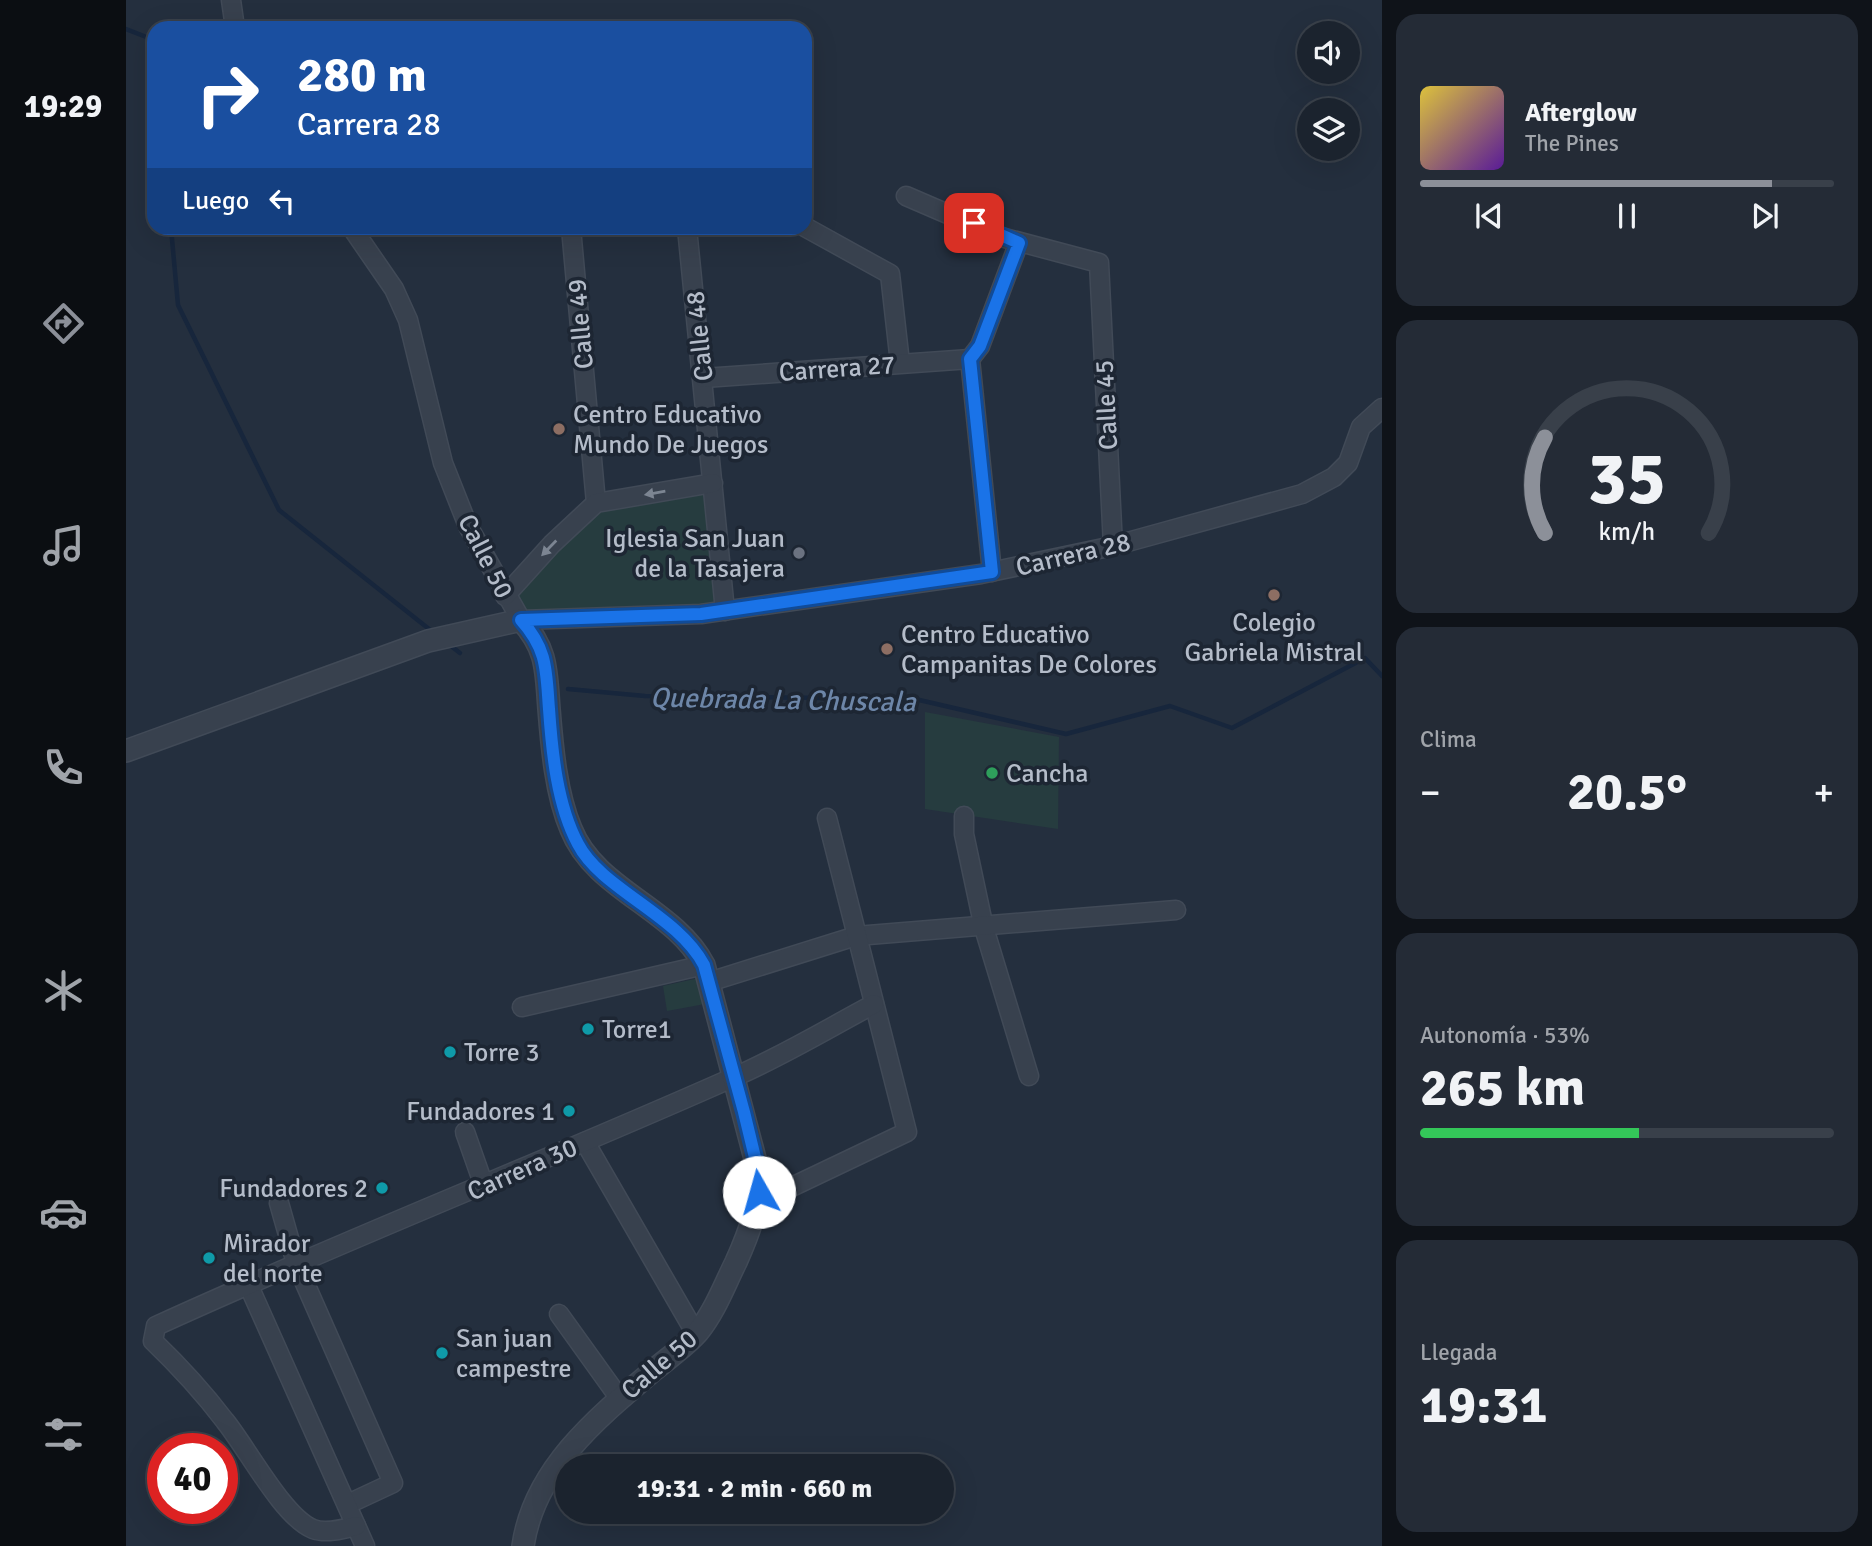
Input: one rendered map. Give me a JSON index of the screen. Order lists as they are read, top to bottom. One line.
{"streets":{"street":["Calle 49","Calle 48","Carrera 27","Calle 45","Carrera 28","Calle 50","Carrera 30"]},"crossings":[["Calle 48","Carrera 27"],["Calle 48","Carrera 28"],["Calle 45","Carrera 28"],["Carrera 28","Calle 50"],["Calle 50","Carrera 30"]],"water":["Quebrada La Chuscala"],"places":["Centro Educativo Mundo De Juegos","Iglesia San Juan de la Tasajera","Colegio Gabriela Mistral","Centro Educativo Campanitas De Colores","Cancha","Torre1","Torre 3","Fundadores 1","Fundadores 2","Mirador del norte","San juan campestre"],"page":{"tabs":"19:29","turn":["280 m","Carrera 28"],"song":["Afterglow","The Pines"],"then":"Luego","tile":["Clima",["Autonomía · 53%","265 km"],["Llegada","19:31"]],"heat":["−","20.5°","+"],"limit":"40","trip":"19:31 · 2 min · 660 m","gauge":["35","km/h"]}}
